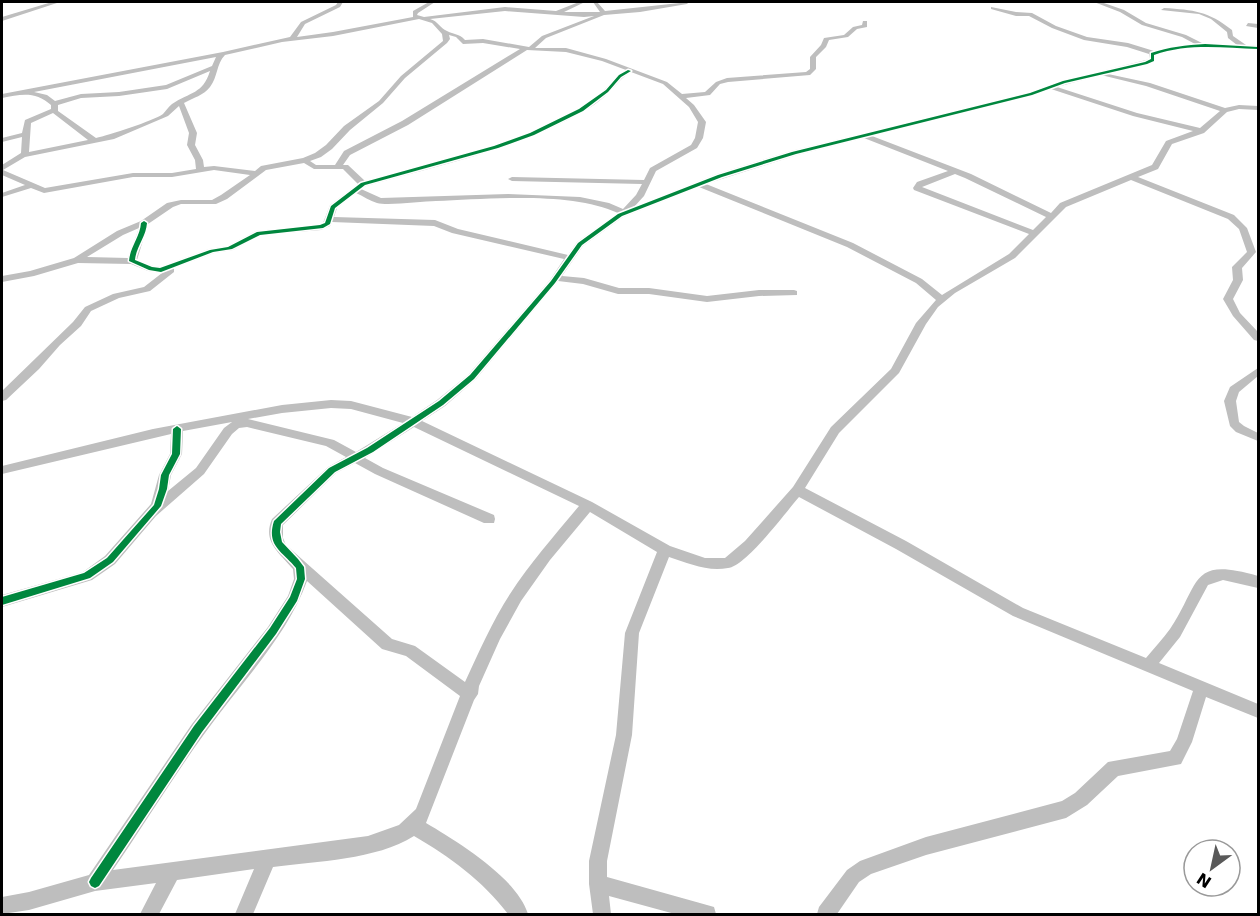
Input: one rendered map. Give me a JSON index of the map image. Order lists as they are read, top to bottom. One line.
{"north":"bottom left"}
